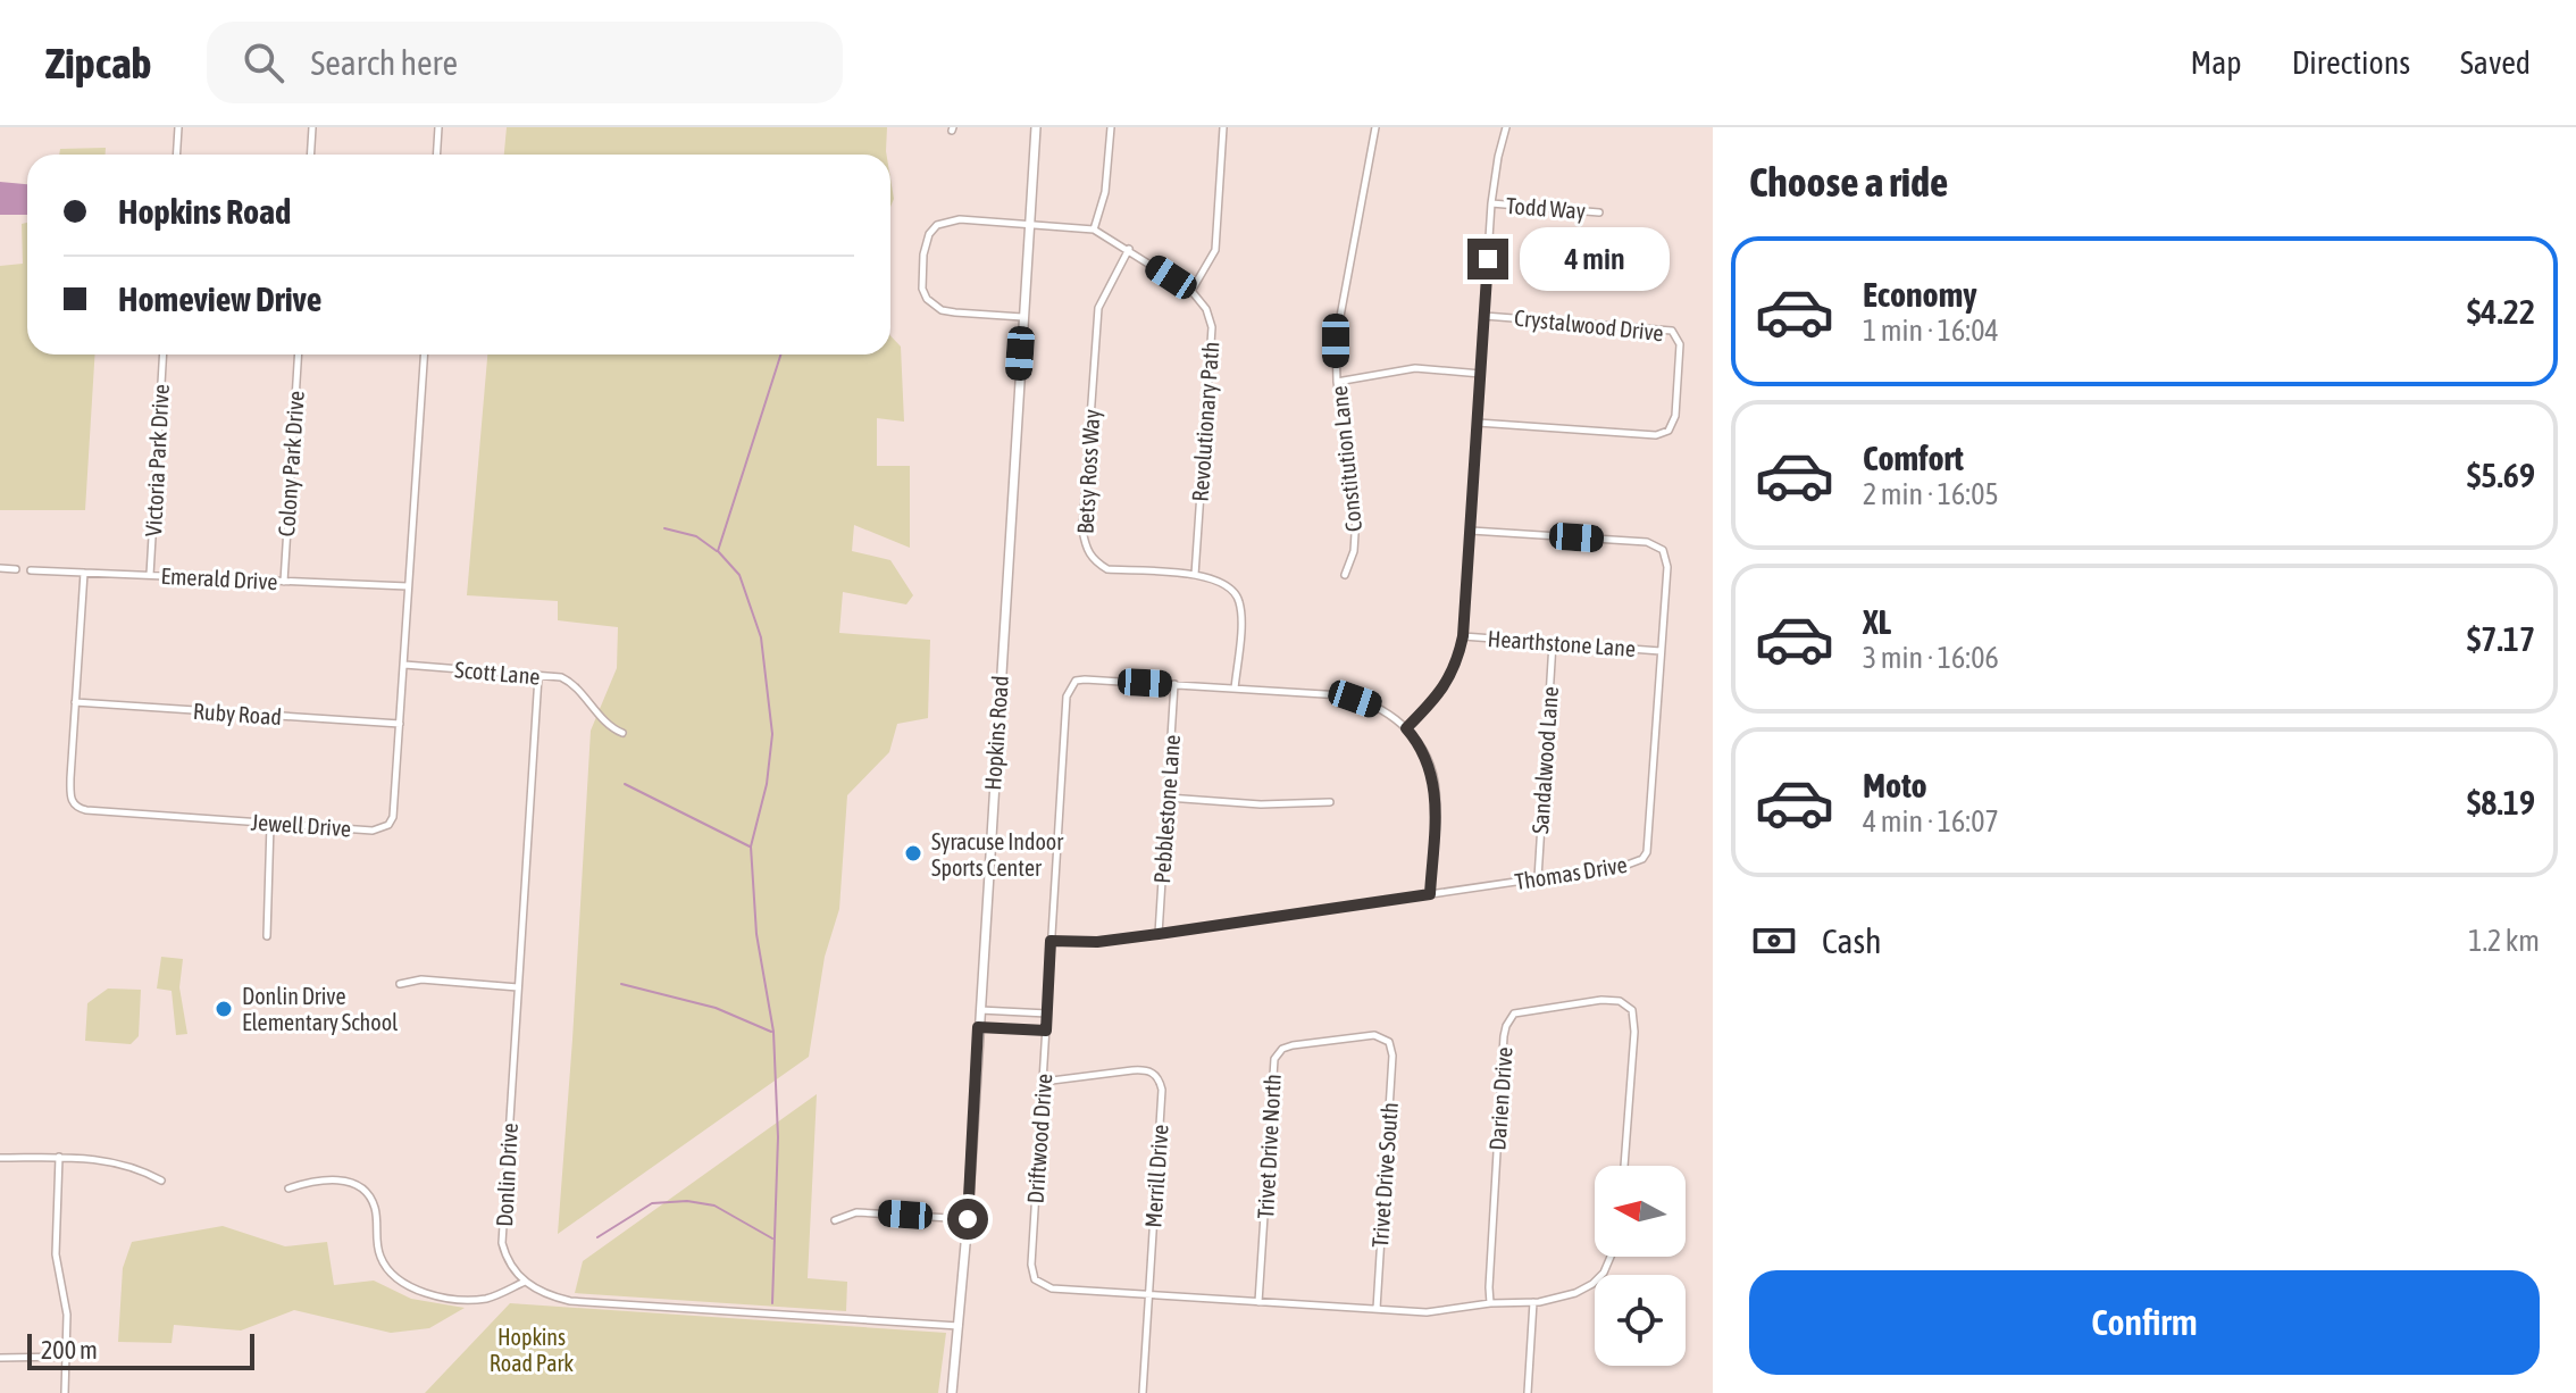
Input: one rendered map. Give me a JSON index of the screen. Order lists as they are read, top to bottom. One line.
{"streets":{"street":["Todd Way","Crystalwood Drive","Revolutionary Path","Constitution Lane","Victoria Park Drive","Colony Park Drive","Betsy Ross Way","Emerald Drive","Hearthstone Lane","Scott Lane","Ruby Road","Hopkins Road","Sandalwood Lane","Pebblestone Lane","Jewell Drive","Thomas Drive","Darien Drive","Driftwood Drive","Trivet Drive North","Donlin Drive","Trivet Drive South","Merrill Drive"]},"crossings":[["Revolutionary Path","Betsy Ross Way"],["Revolutionary Path","Hopkins Road"],["Victoria Park Drive","Emerald Drive"],["Colony Park Drive","Emerald Drive"],["Betsy Ross Way","Driftwood Drive"],["Emerald Drive","Jewell Drive"],["Hearthstone Lane","Sandalwood Lane"],["Hearthstone Lane","Thomas Drive"],["Scott Lane","Jewell Drive"],["Scott Lane","Donlin Drive"],["Ruby Road","Jewell Drive"],["Sandalwood Lane","Thomas Drive"],["Pebblestone Lane","Thomas Drive"],["Pebblestone Lane","Driftwood Drive"],["Thomas Drive","Driftwood Drive"],["Darien Drive","Driftwood Drive"],["Driftwood Drive","Trivet Drive North"],["Driftwood Drive","Trivet Drive South"],["Driftwood Drive","Merrill Drive"],["Trivet Drive North","Trivet Drive South"]],"parks":["Hopkins Road Park"],"places":["Syracuse Indoor Sports Center","Donlin Drive Elementary School"],"scale_bar":"200 m","north":"left","page":{"header":"Zipcab","search":"Search here","nav":["Map","Directions","Saved"],"heading":"Choose a ride","banner":["Hopkins Road","Homeview Drive"],"bubble":"4 min","list":[{"name":"Economy","note":"1 min · 16:04","value":"$4.22"},{"name":"Comfort","note":"2 min · 16:05","value":"$5.69"},{"name":"XL","note":"3 min · 16:06","value":"$7.17"},{"name":"Moto","note":"4 min · 16:07","value":"$8.19"}],"pay":["Cash","1.2 km"],"buttons":"Confirm","scale":"200 m"}}
